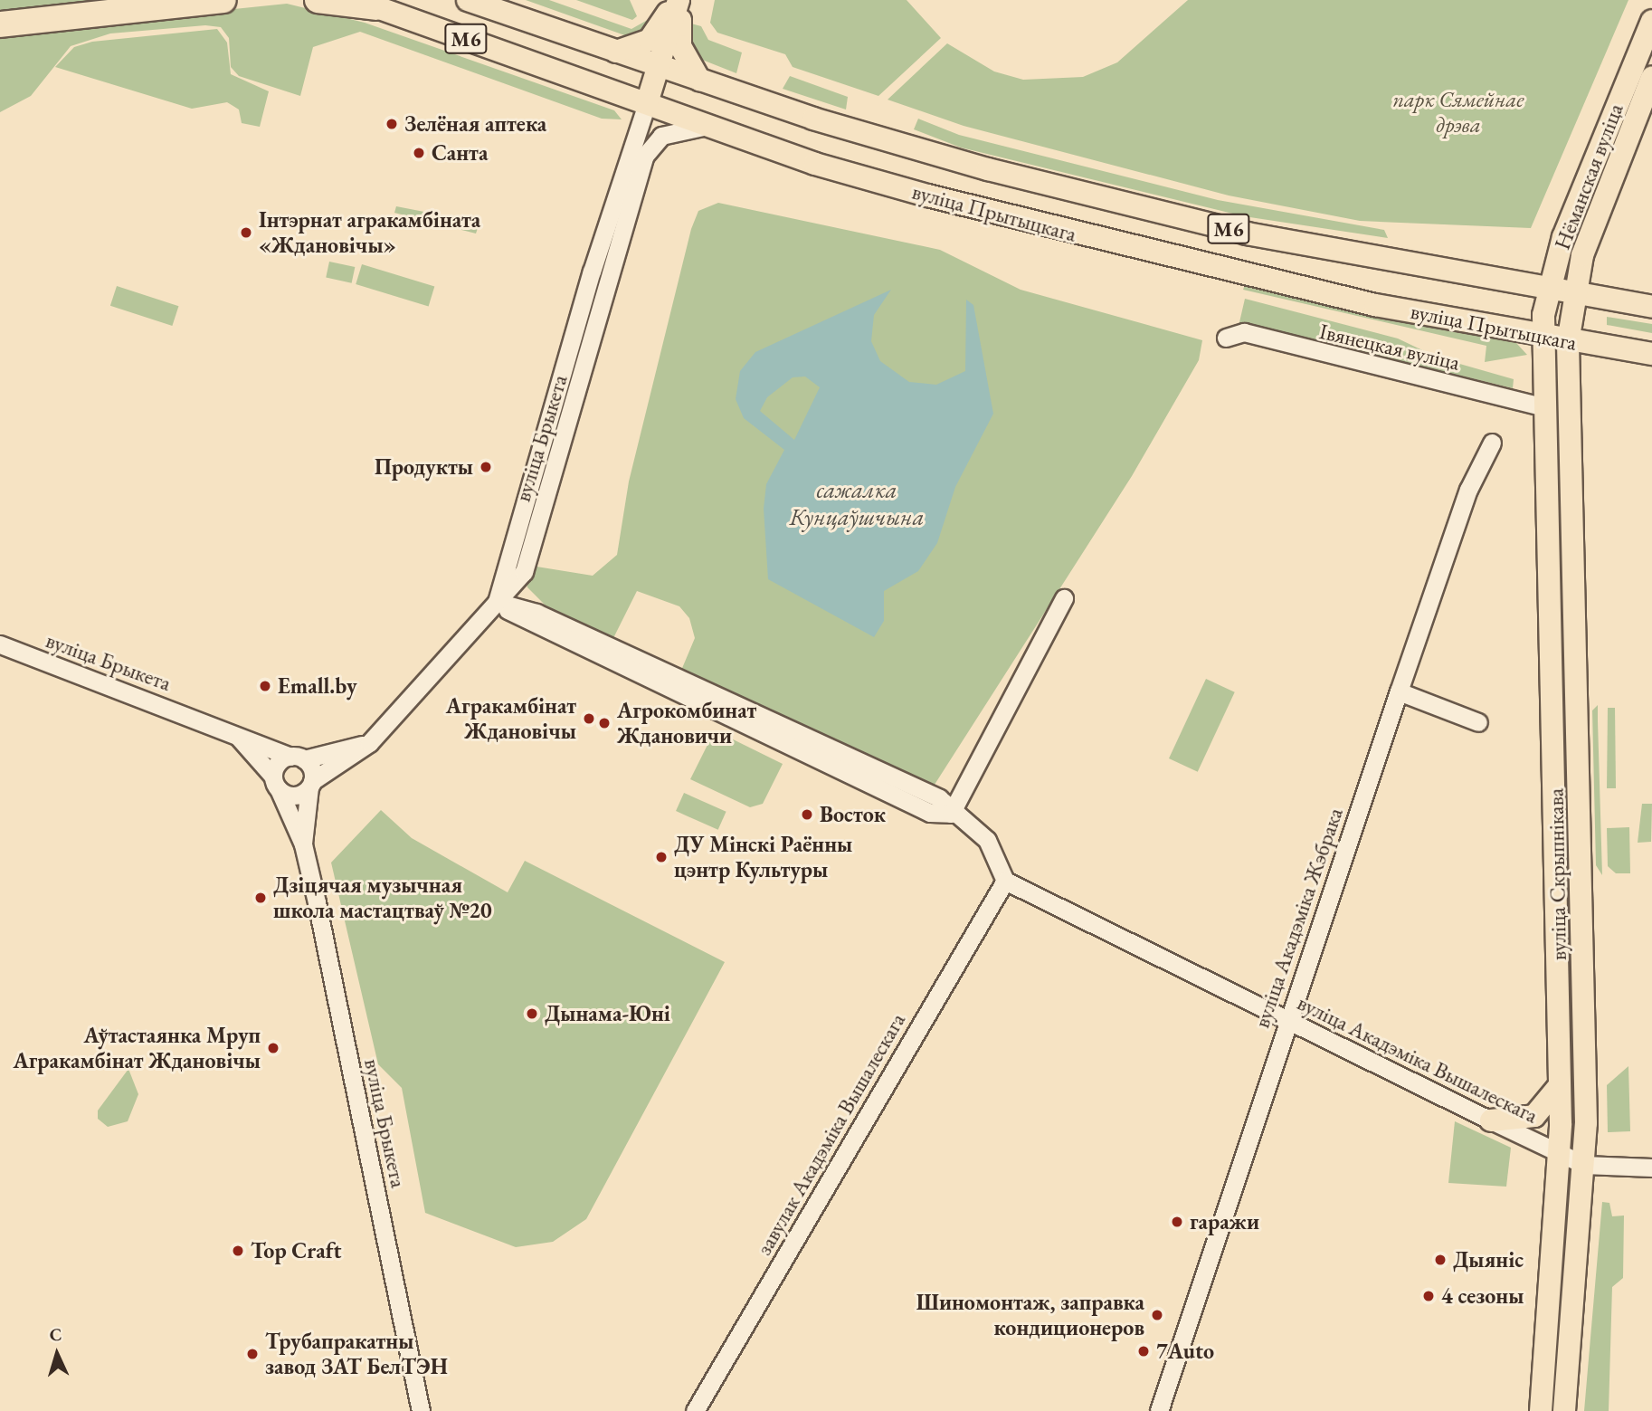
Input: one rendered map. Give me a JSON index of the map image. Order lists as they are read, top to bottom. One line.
{"streets":{"main road":["М6","Нёманская вуліца","вуліца Прытыцкага","вуліца Скрыпнікава"],"street":["Івянецкая вуліца","вуліца Брыкета","вуліца Акадэміка Жэбрака","вуліца Акадэміка Вышалескага","завулак Акадэміка Вышалескага"]},"crossings":[["Нёманская вуліца","вуліца Прытыцкага"],["Нёманская вуліца","вуліца Скрыпнікава"],["вуліца Прытыцкага","вуліца Брыкета"],["вуліца Прытыцкага","вуліца Скрыпнікава"],["Івянецкая вуліца","вуліца Скрыпнікава"],["вуліца Скрыпнікава","вуліца Акадэміка Вышалескага"],["вуліца Акадэміка Жэбрака","вуліца Акадэміка Вышалескага"],["вуліца Акадэміка Вышалескага","завулак Акадэміка Вышалескага"]],"water":["сажалка Кунцаўшчына"],"parks":["парк Сямейнае дрэва"],"places":["Зелёная аптека","Санта","Інтэрнат агракамбіната «Ждановічы»","Продукты","Emall.by","Агракамбінат Ждановічы","Агрокомбинат Ждановичи","Восток","ДУ Мінскі Раённы цэнтр Культуры","Дзіцячая музычная школа мастацтваў №20","Дынама-Юні","Аўтастаянка Мруп Агракамбінат Ждановічы","гаражи","Top Craft","Дыяніс","4 сезоны","Шиномонтаж, заправка кондиционеров","7Auto","Трубапракатны завод ЗАТ БелТЭН"],"north":"top"}
